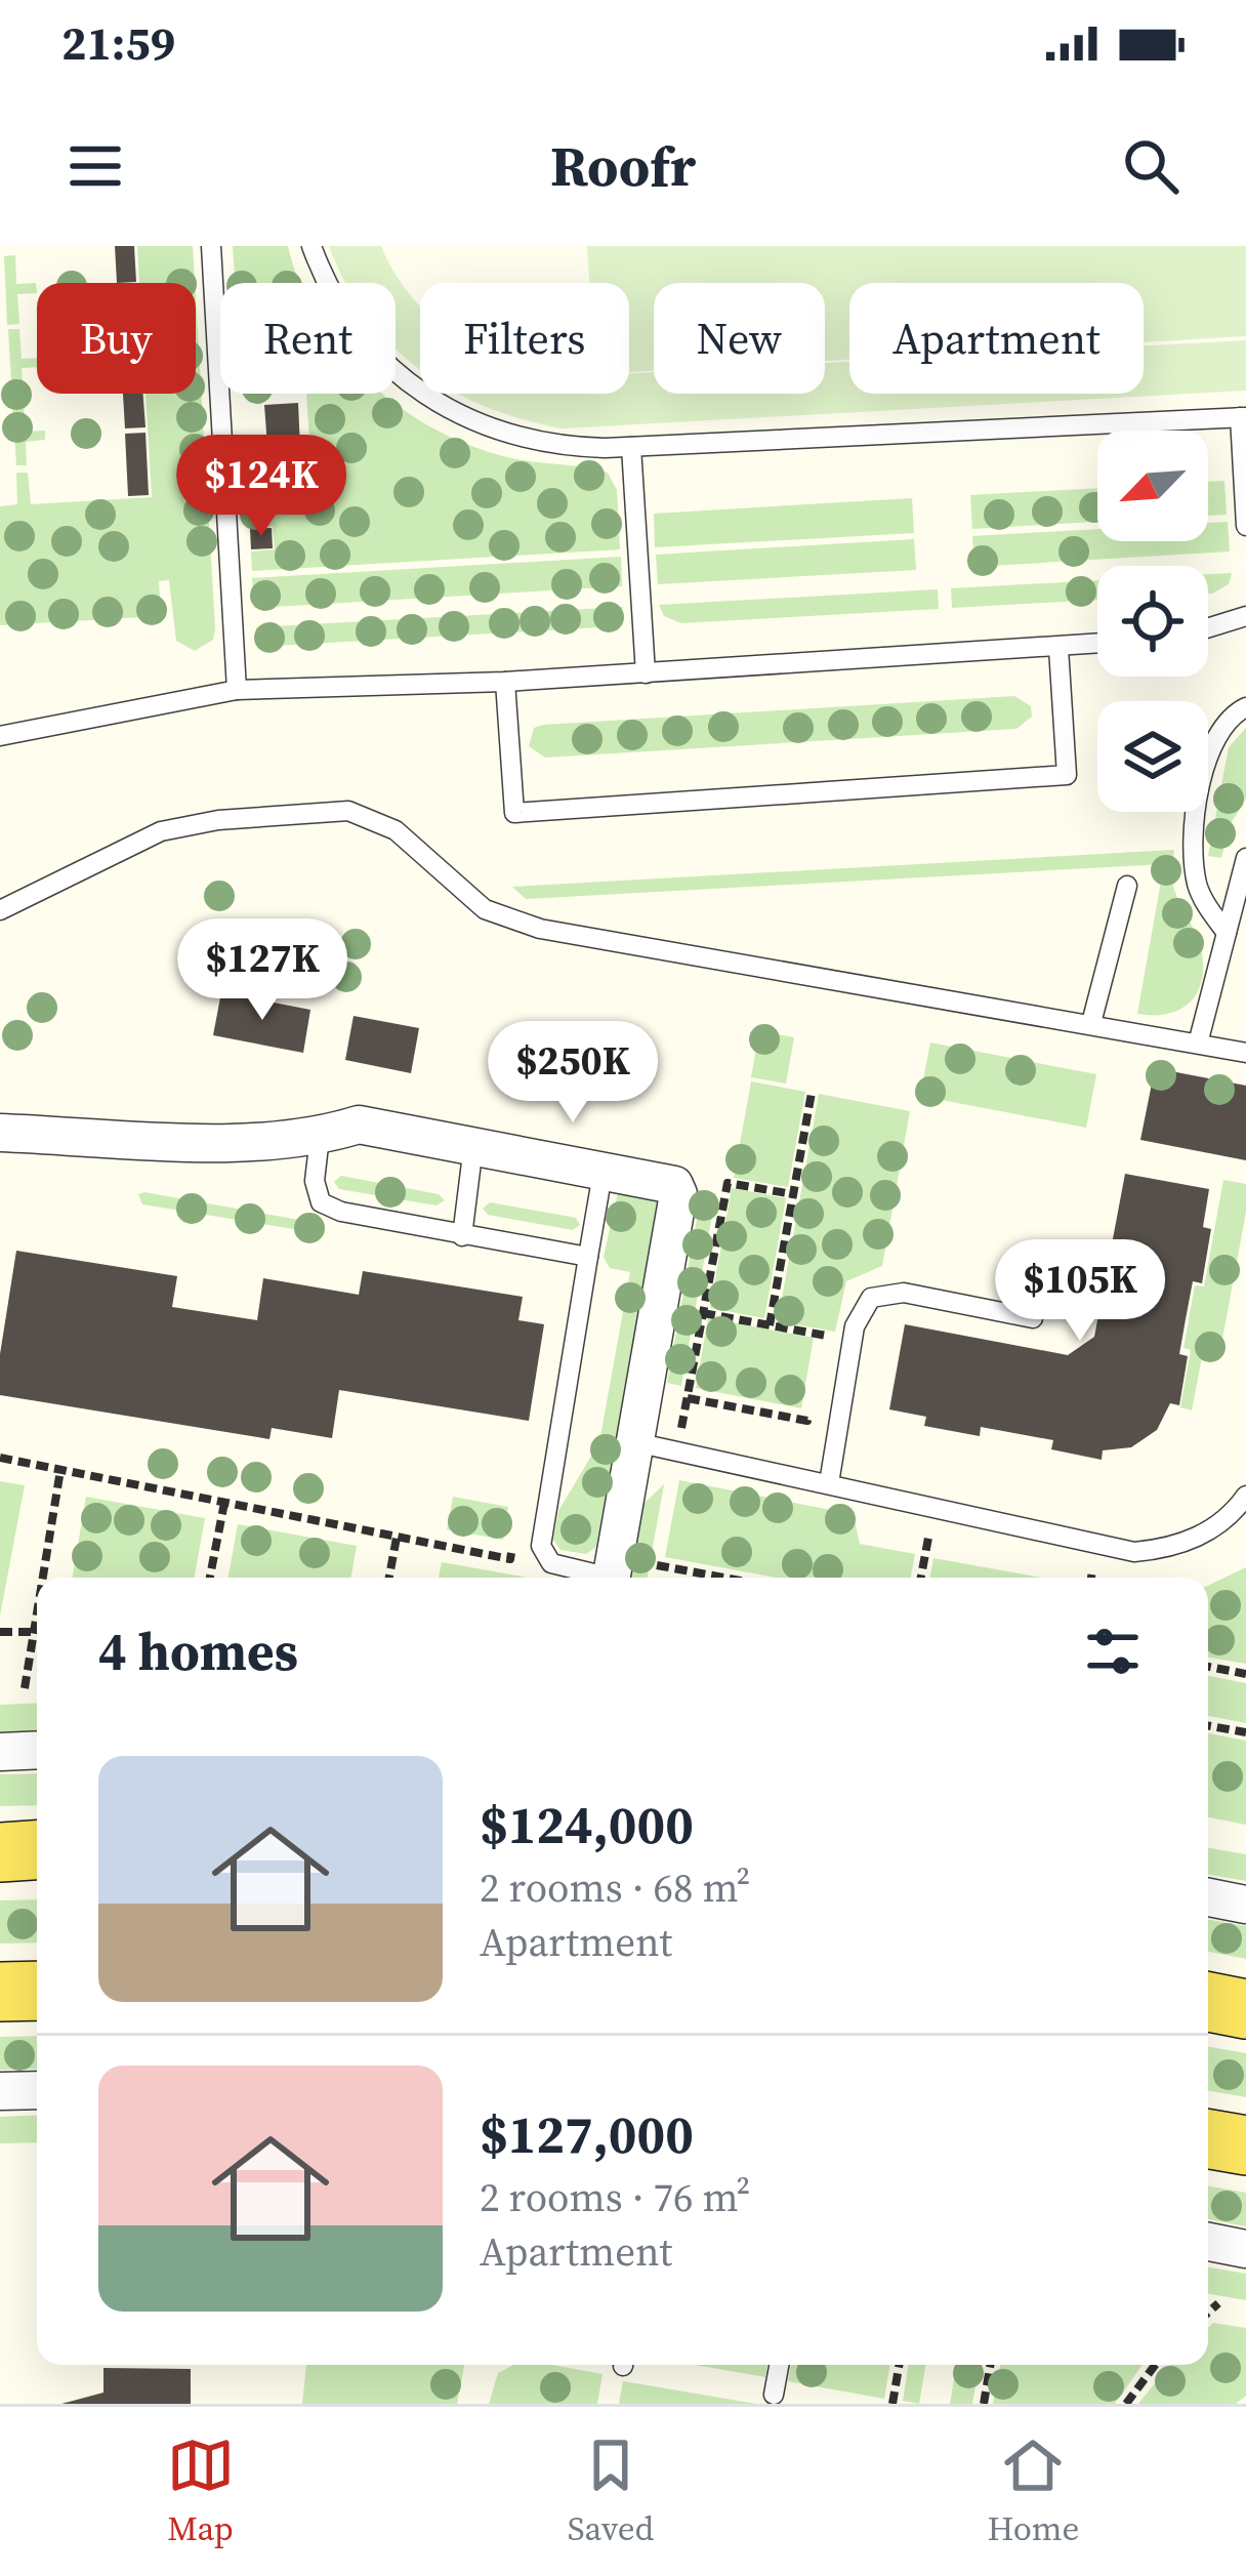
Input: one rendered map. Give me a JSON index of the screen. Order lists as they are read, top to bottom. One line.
{"north":"bottom left","page":{"status":"21:59","header":"Roofr","chip":["Buy","Rent","Filters","New","Apartment"],"price":["$124K","$127K","$250K","$105K"],"heading":"4 homes","list":[{"name":"$124,000","note":"2 rooms · 68 m² · Apartment"},{"name":"$127,000","note":"2 rooms · 76 m² · Apartment"}],"tabs":["Map","Saved","Home"]}}
